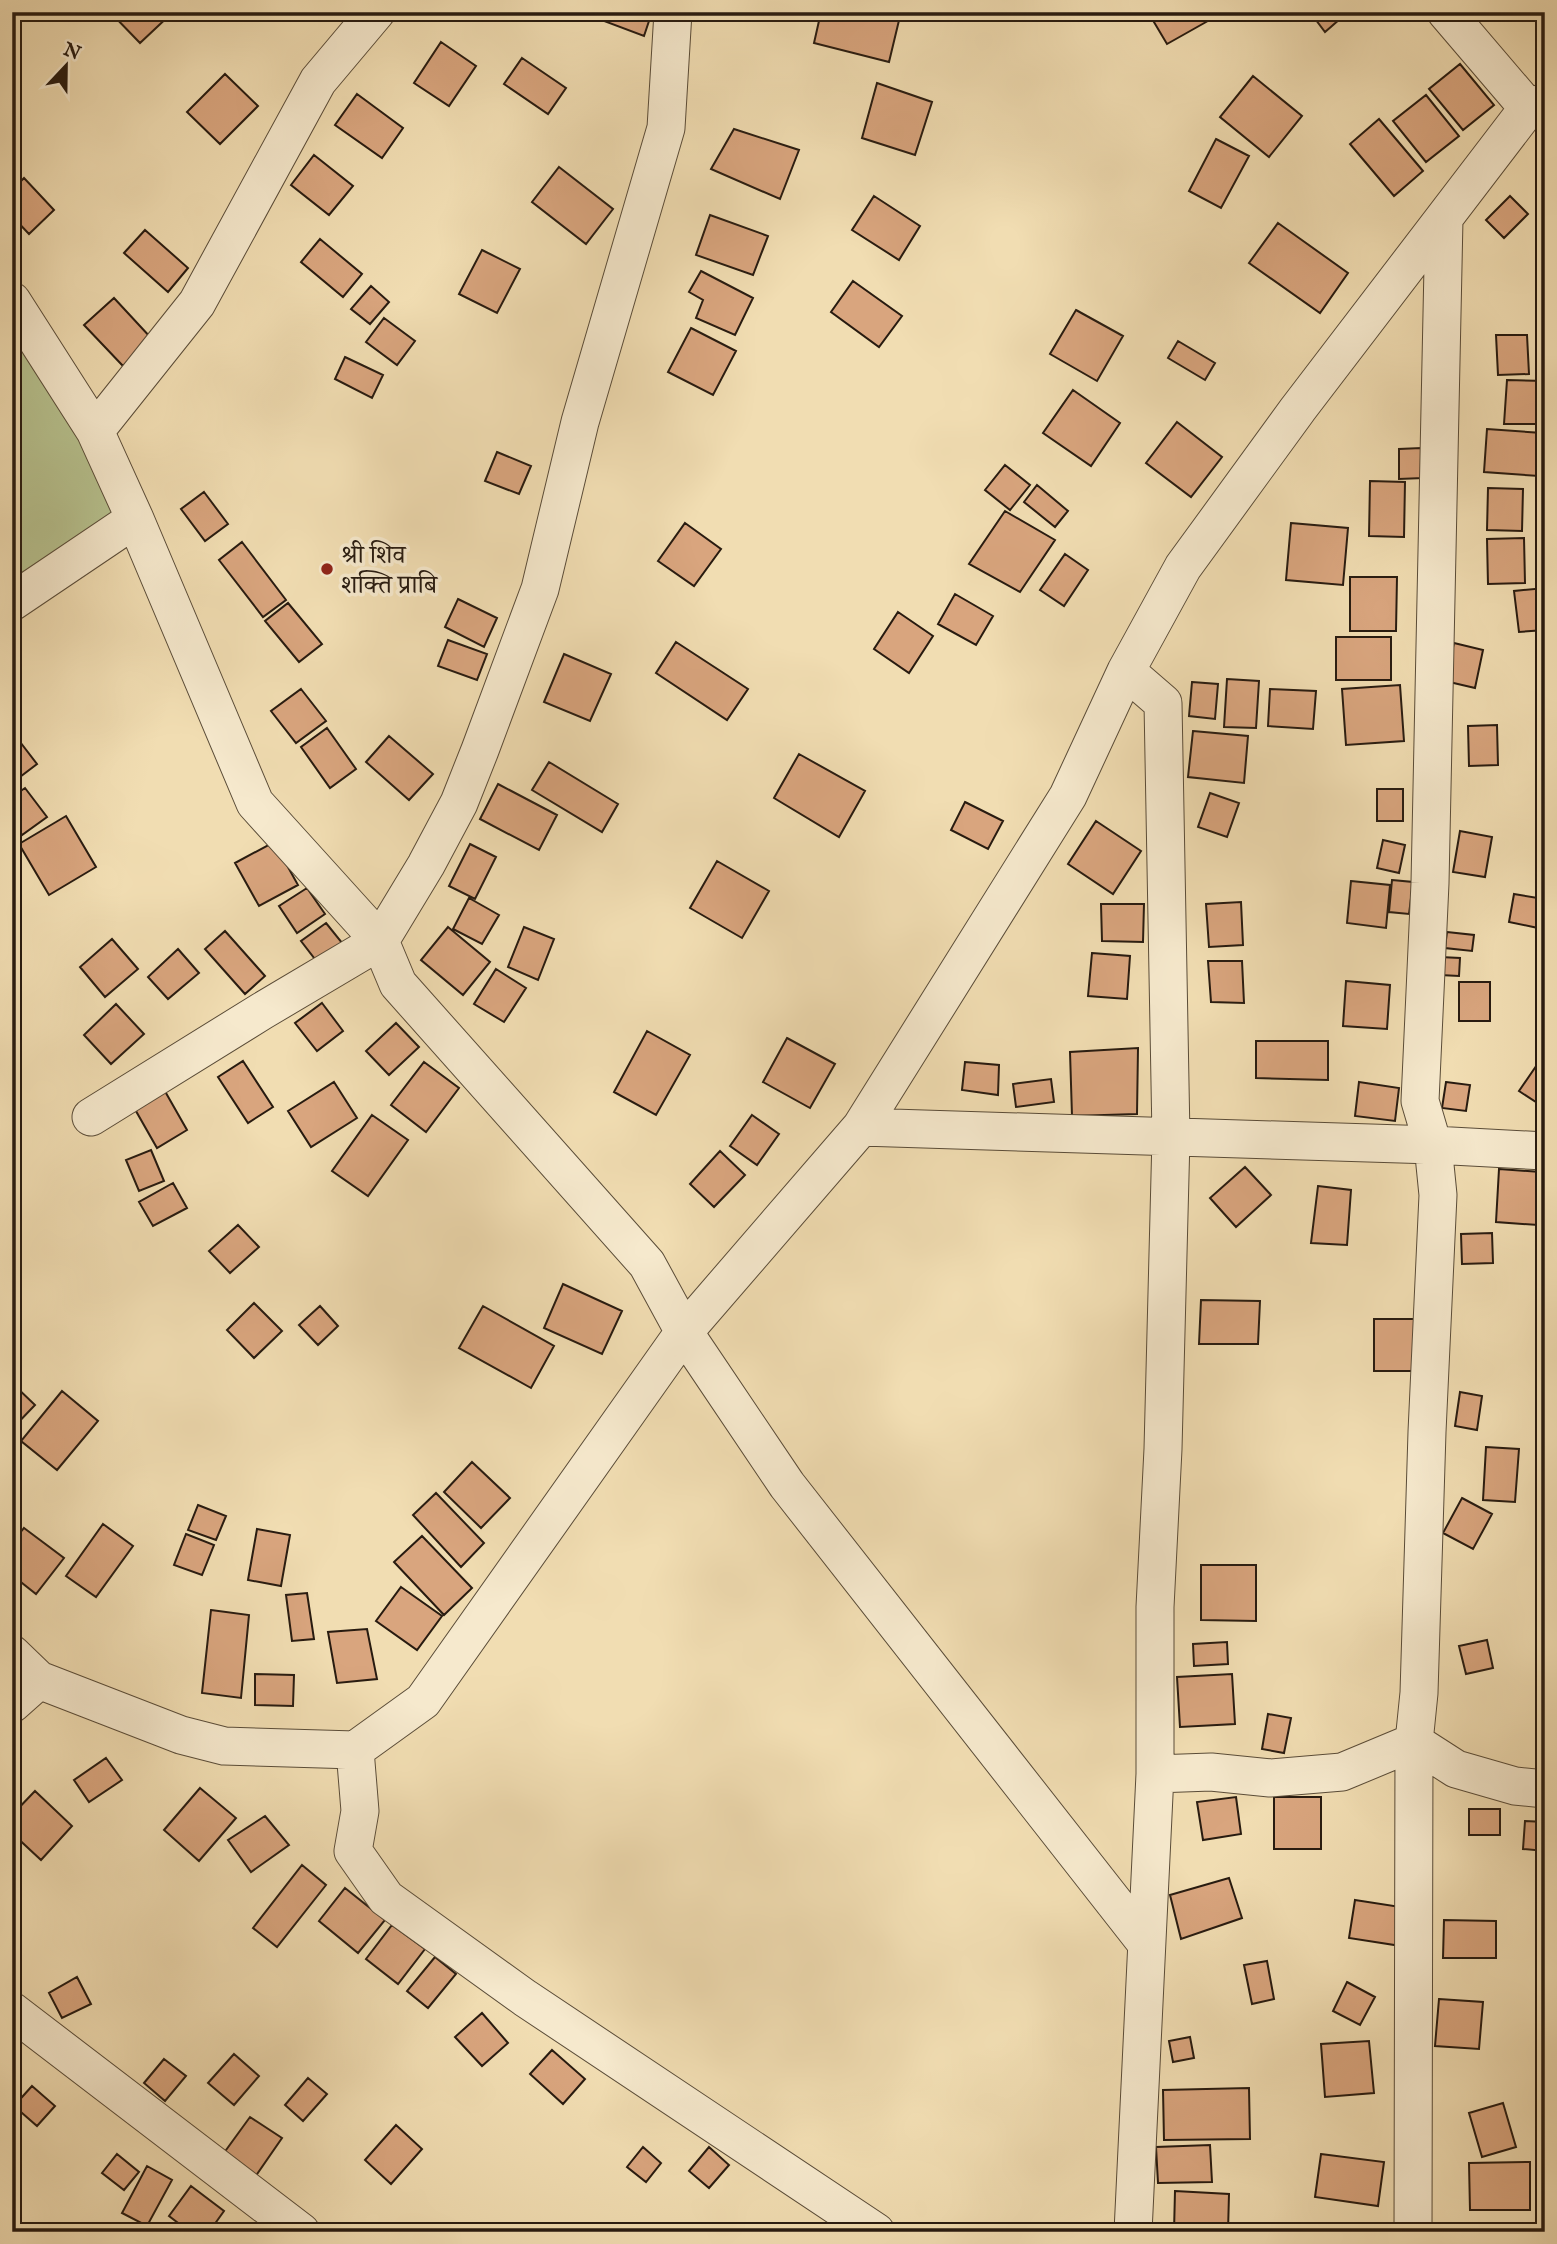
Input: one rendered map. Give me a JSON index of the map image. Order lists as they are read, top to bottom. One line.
{"places":["श्री शिव शक्ति प्राबि"],"north":"top"}
